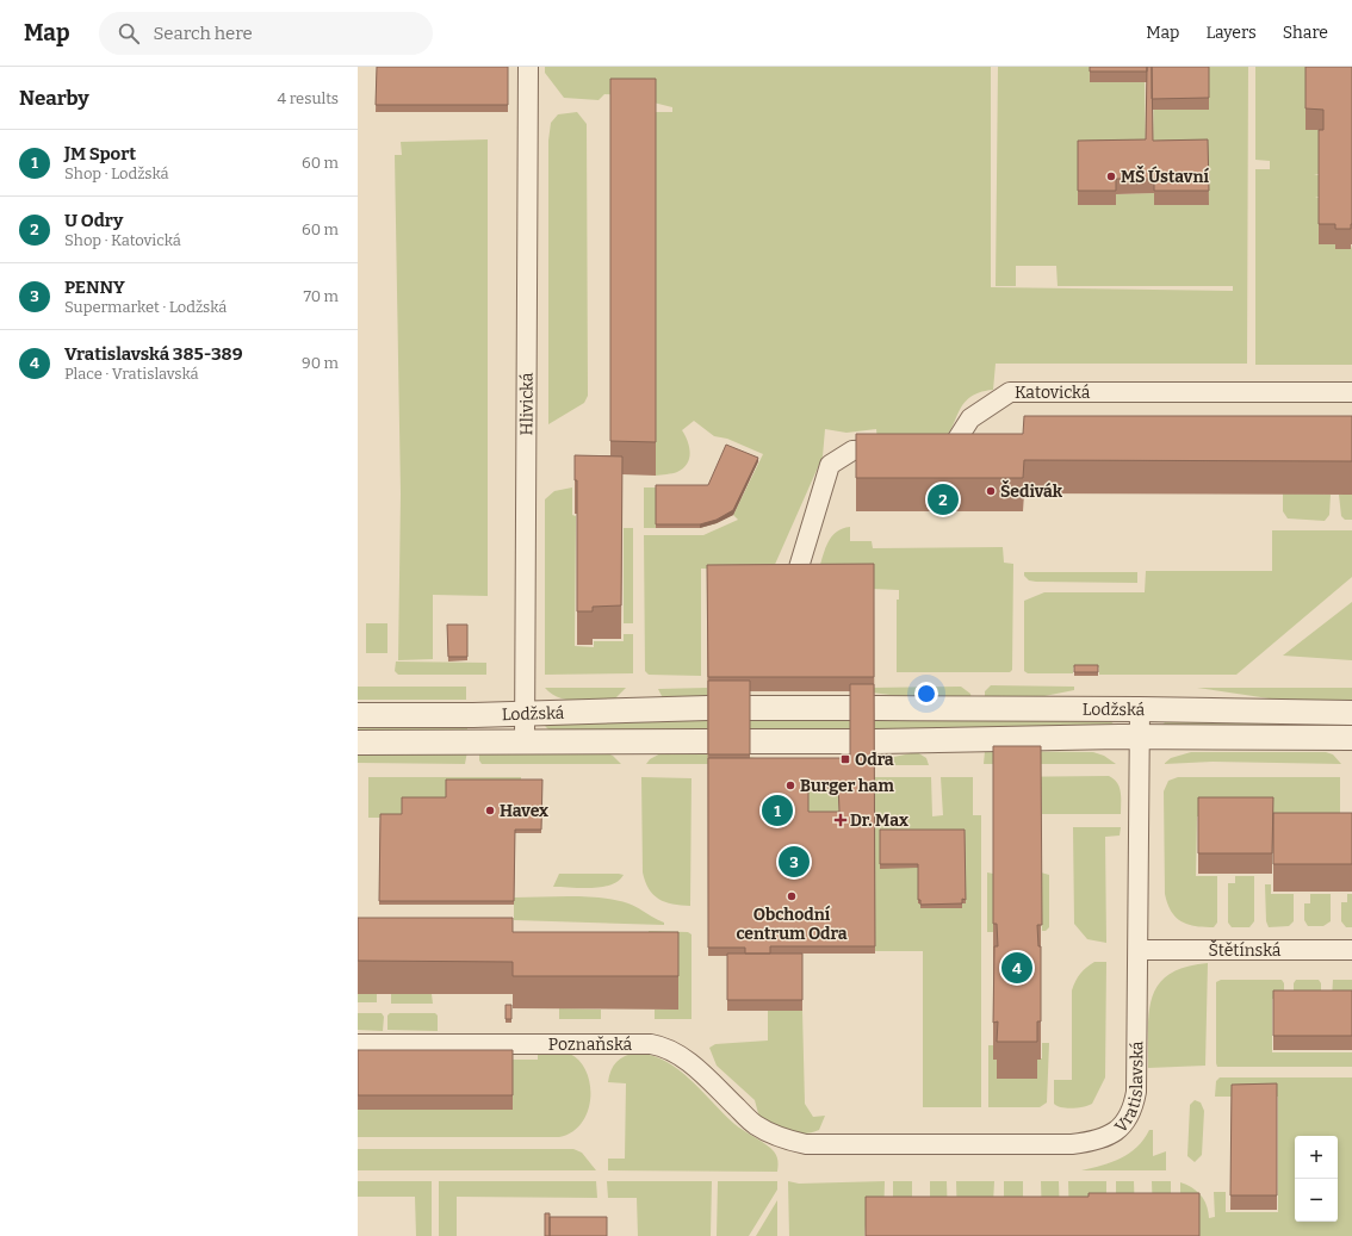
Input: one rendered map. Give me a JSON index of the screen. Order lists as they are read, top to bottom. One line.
{"streets":{"street":["Katovická","Hlivická","Lodžská","Štětínská","Poznaňská","Vratislavská"]},"crossings":[["Hlivická","Lodžská"],["Lodžská","Vratislavská"],["Štětínská","Vratislavská"],["Poznaňská","Vratislavská"]],"places":{"other":["MŠ Ústavní","Šedivák","Burger ham","Havex","Obchodní centrum Odra"],"transit":["Odra"],"health":["Dr. Max"]},"page":{"header":"Map","search":"Search here","nav":["Map","Layers","Share"],"heading":["Nearby","4 results"],"list":[{"mark":"1","name":"JM Sport","note":"Shop · Lodžská","value":"60 m"},{"mark":"2","name":"U Odry","note":"Shop · Katovická","value":"60 m"},{"mark":"3","name":"PENNY","note":"Supermarket · Lodžská","value":"70 m"},{"mark":"4","name":"Vratislavská 385-389","note":"Place · Vratislavská","value":"90 m"}],"pins":["2","1","3","4"],"map_buttons":["+","−"]}}
